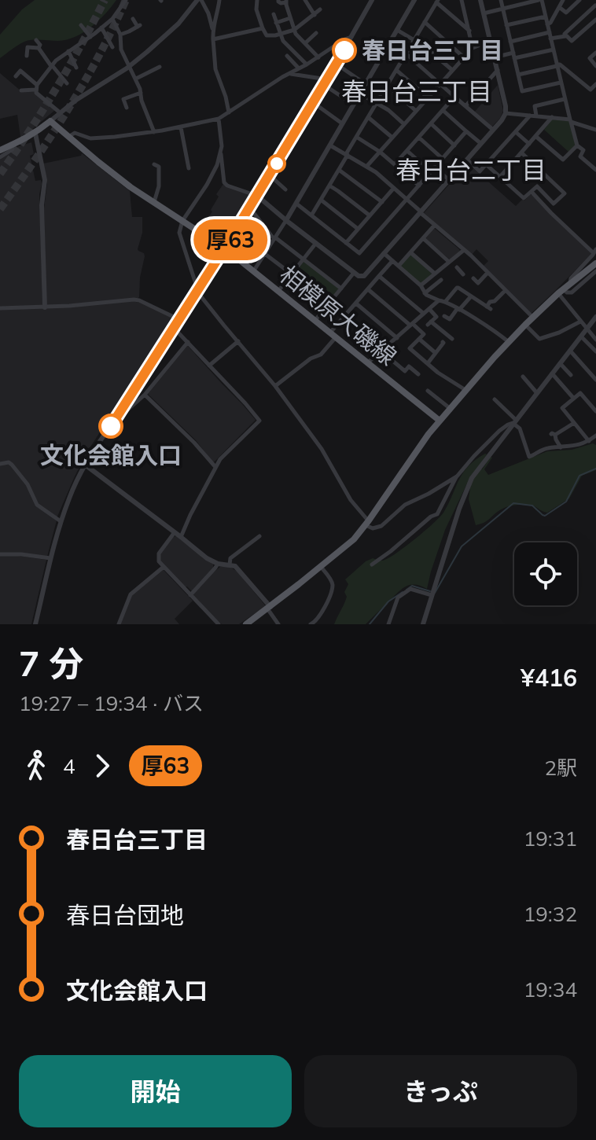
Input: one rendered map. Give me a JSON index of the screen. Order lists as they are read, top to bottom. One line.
{"streets":{"main road":["相模原大磯線"]},"districts":["春日台三丁目","春日台二丁目"],"places":["春日台三丁目","文化会館入口"],"lines":["bus line 厚63"],"page":{"on_map":"厚63","heading":["7 分","19:27 – 19:34 · バス","¥416"],"legs":["4","厚63","2駅"],"list":[{"name":"春日台三丁目","value":"19:31"},{"name":"春日台団地","value":"19:32"},{"name":"文化会館入口","value":"19:34"}],"buttons":["開始","きっぷ"]}}
